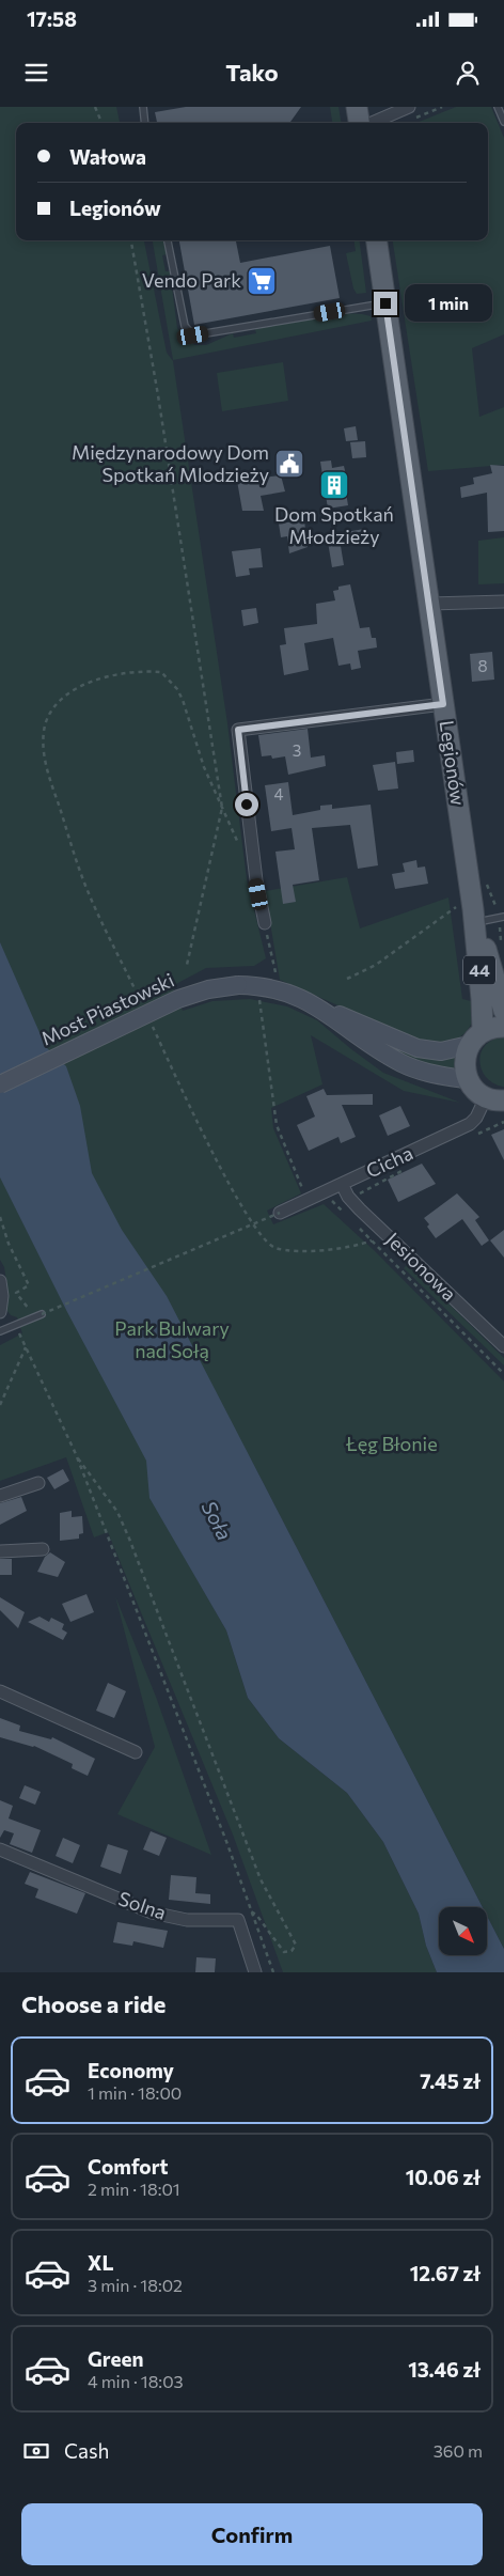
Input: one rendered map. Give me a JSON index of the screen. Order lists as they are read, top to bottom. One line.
{"streets":{"main road":["Legionów","44"],"street":["Most Piastowski","Cicha","Jesionowa","Solna"]},"crossings":[["Legionów","44"],["Cicha","Jesionowa"]],"water":["Soła"],"parks":["Park Bulwary nad Sołą","Łęg Błonie"],"places":{"supermarket":["Vendo Park"],"public building":["Międzynarodowy Dom Spotkań Mlodzieży"],"building":["Dom Spotkań Młodzieży"]},"house_numbers":["8","3","4"],"north":"bottom right","page":{"status":"17:58","header":"Tako","banner":["Wałowa","Legionów"],"bubble":"1 min","heading":"Choose a ride","list":[{"name":"Economy","note":"1 min · 18:00","value":"7.45 zł"},{"name":"Comfort","note":"2 min · 18:01","value":"10.06 zł"},{"name":"XL","note":"3 min · 18:02","value":"12.67 zł"},{"name":"Green","note":"4 min · 18:03","value":"13.46 zł"}],"pay":["Cash","360 m"],"buttons":"Confirm"}}
